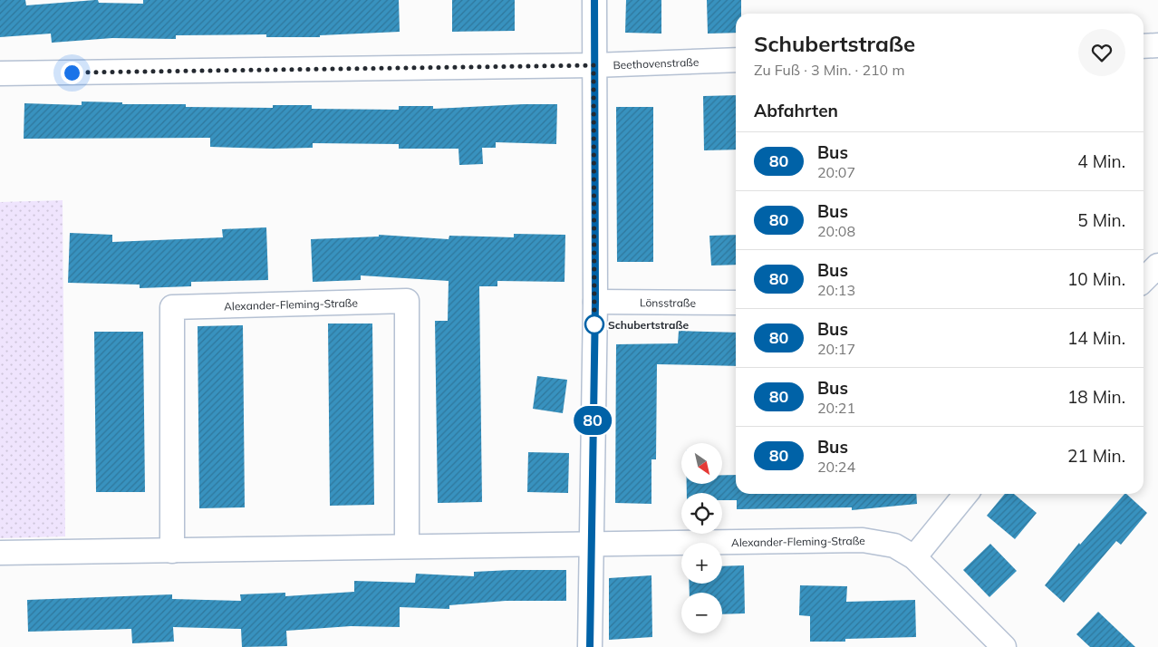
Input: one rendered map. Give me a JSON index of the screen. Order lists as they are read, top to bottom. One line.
{"streets":{"street":["Beethovenstraße","Lönsstraße","Alexander-Fleming-Straße"]},"places":["Schubertstraße"],"lines":["bus line 80"],"north":"bottom right","page":{"on_map":"80","heading":[["Schubertstraße","Zu Fuß · 3 Min. · 210 m"],"Abfahrten"],"list":[{"mark":"80","name":"Bus","note":"20:07","value":"4 Min."},{"mark":"80","name":"Bus","note":"20:08","value":"5 Min."},{"mark":"80","name":"Bus","note":"20:13","value":"10 Min."},{"mark":"80","name":"Bus","note":"20:17","value":"14 Min."},{"mark":"80","name":"Bus","note":"20:21","value":"18 Min."},{"mark":"80","name":"Bus","note":"20:24","value":"21 Min."}],"map_buttons":["+","−"]}}
